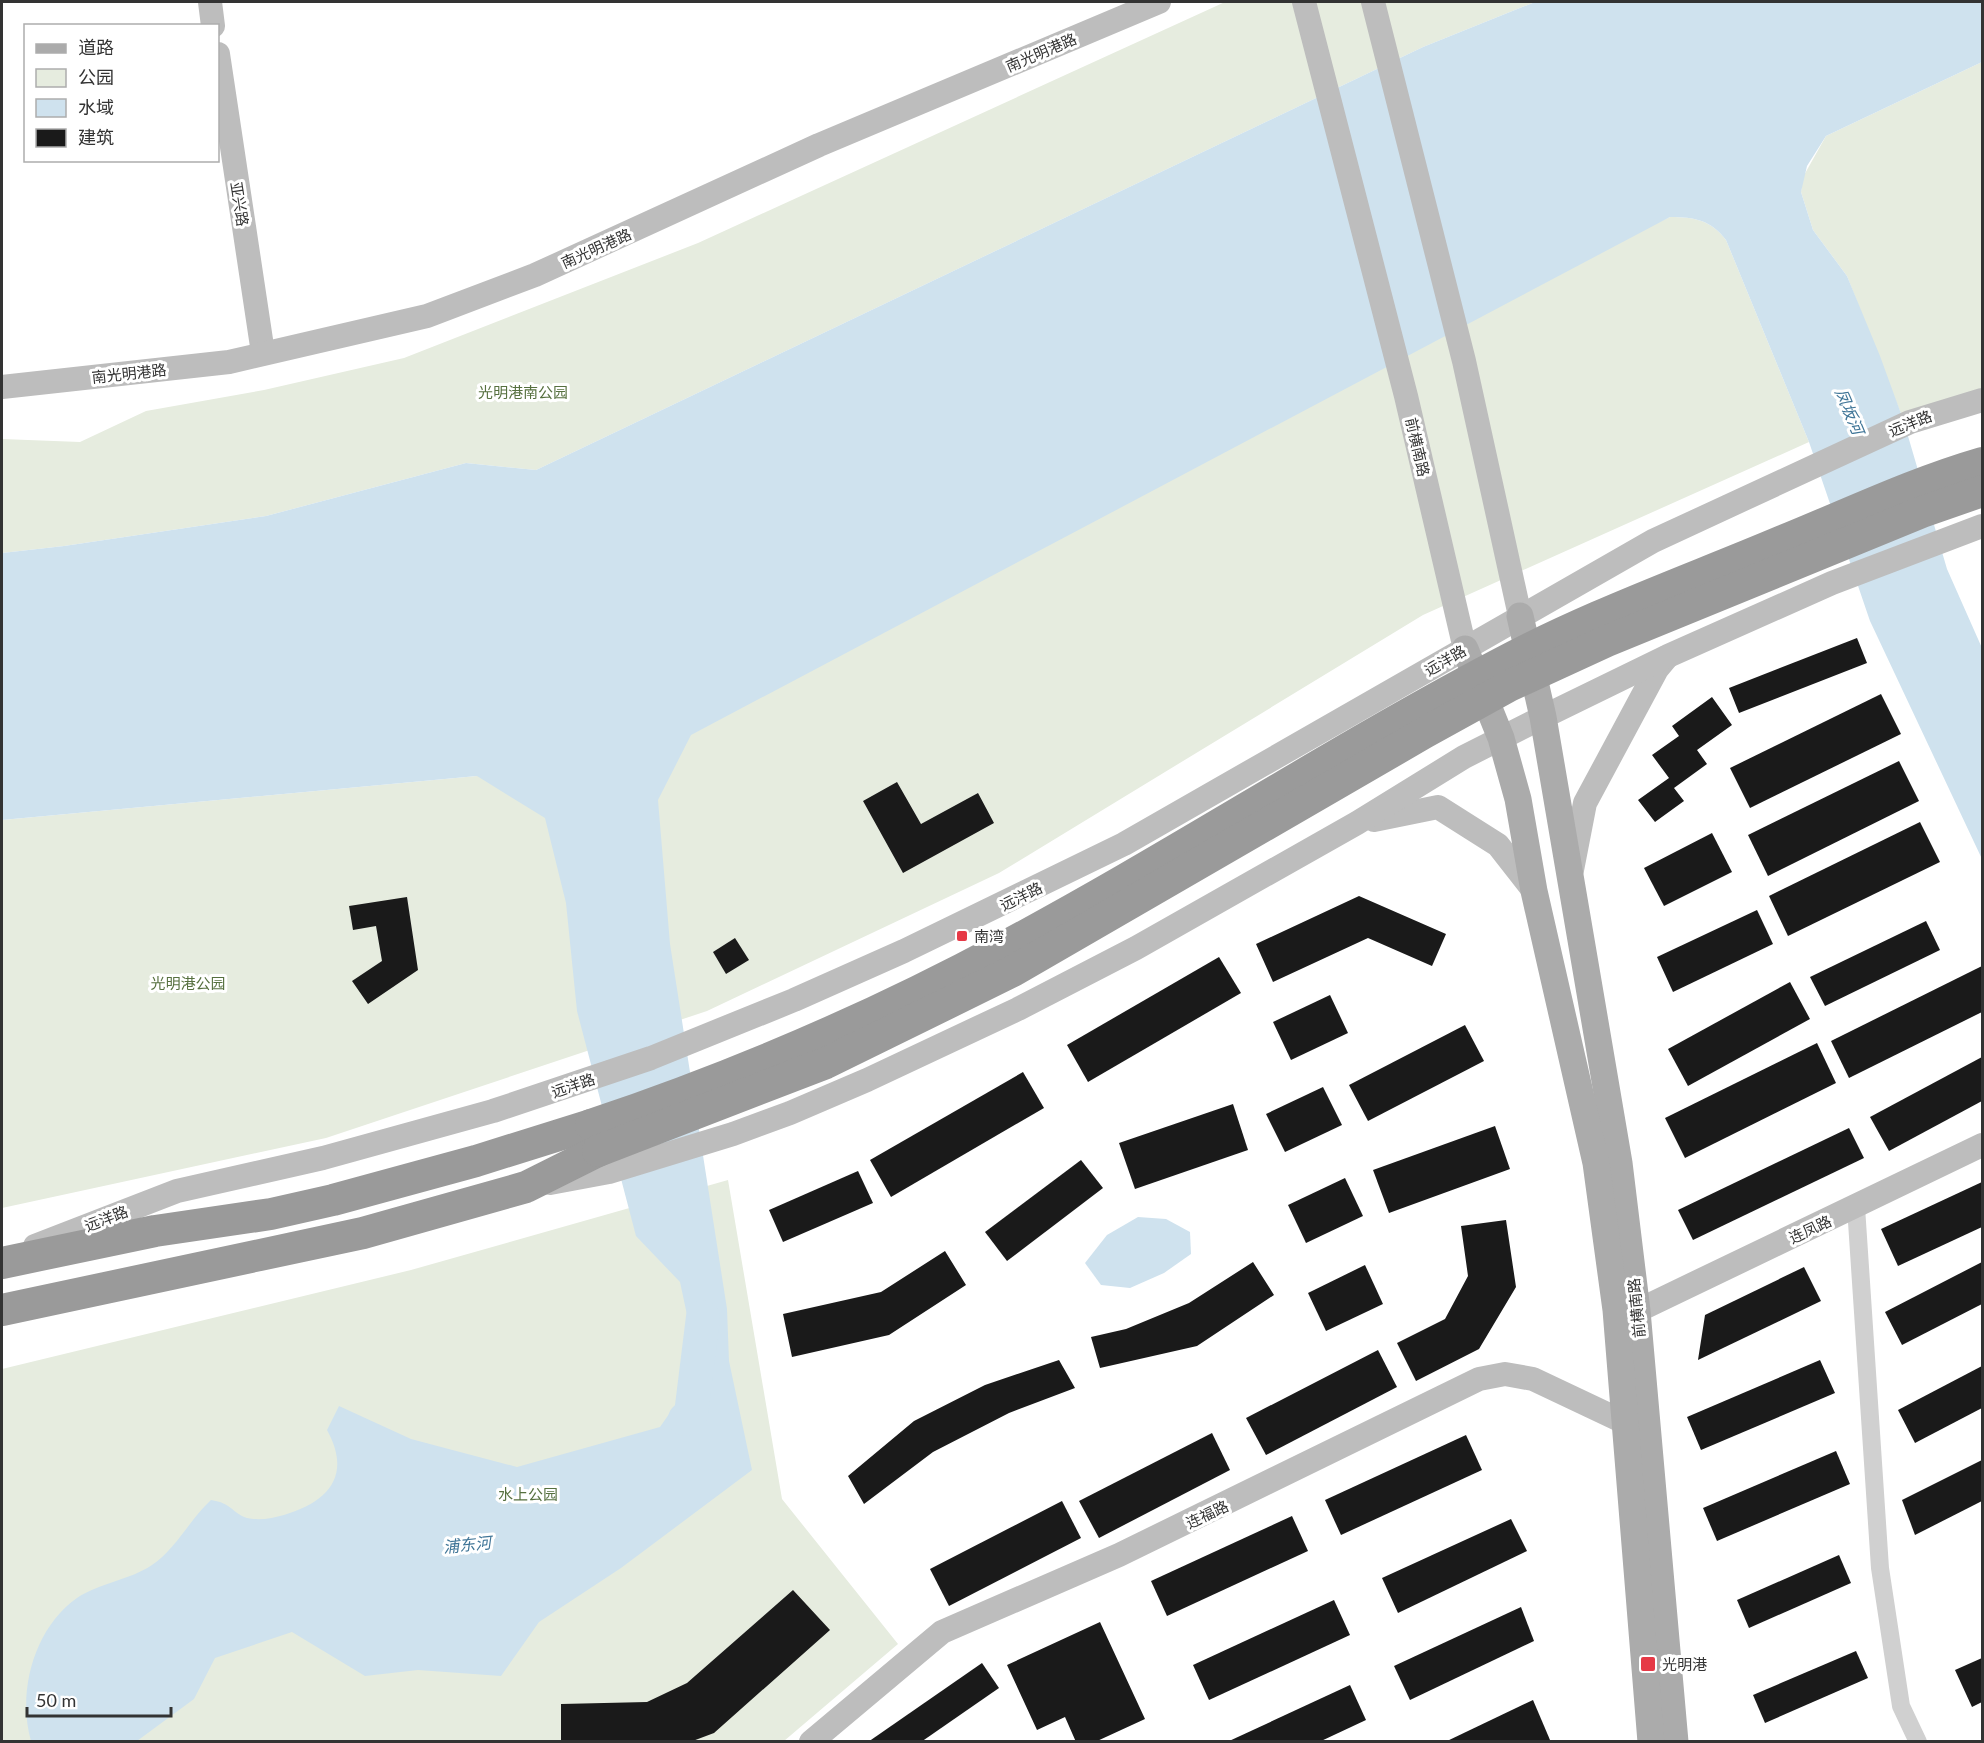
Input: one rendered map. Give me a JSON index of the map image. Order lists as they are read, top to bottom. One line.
{"streets":{"highway":["远洋路"],"main road":["南光明港路","亚兴路","前横南路","连凤路","连福路"]},"crossings":[["南光明港路","亚兴路"],["远洋路","前横南路"],["前横南路","连凤路"],["前横南路","连福路"]],"water":["凤坂河","浦东河"],"parks":["光明港南公园","光明港公园","水上公园"],"places":{"transit":["南湾","光明港"]},"legend":["道路","公园","水域","建筑"],"scale_bar":"50 m"}
